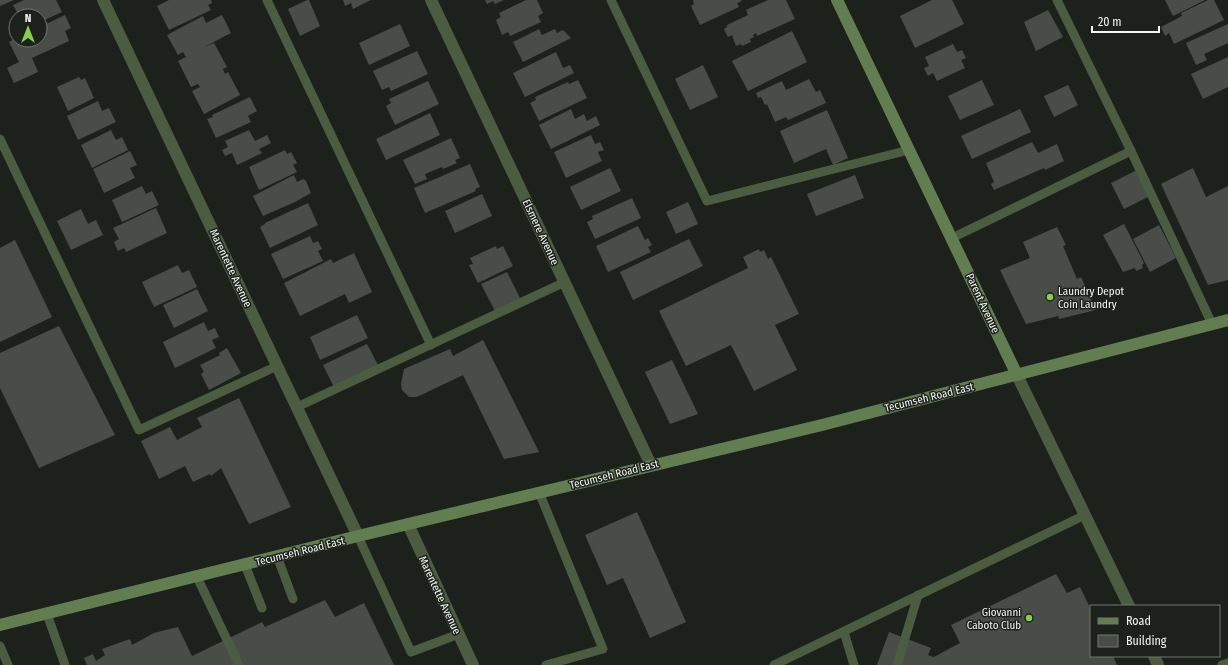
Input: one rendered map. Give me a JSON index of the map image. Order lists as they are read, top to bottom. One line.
{"streets":{"main road":["Parent Avenue","Tecumseh Road East"],"street":["Elsmere Avenue","Marentette Avenue"]},"crossings":[["Elsmere Avenue","Tecumseh Road East"],["Marentette Avenue","Tecumseh Road East"],["Parent Avenue","Tecumseh Road East"]],"places":["Laundry Depot Coin Laundry","Giovanni Caboto Club"],"legend":["Road","Building"],"scale_bar":"20 m","north":"top"}
